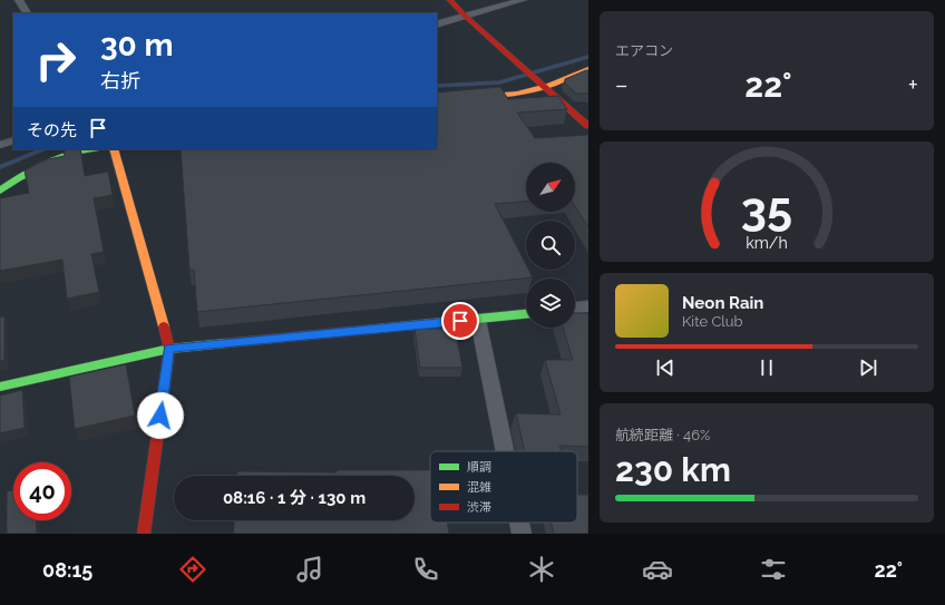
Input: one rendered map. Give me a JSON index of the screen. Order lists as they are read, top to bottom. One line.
{"legend":["順調","混雑","渋滞"],"north":"top right","page":{"tile":["エアコン",["航続距離 · 46%","230 km"]],"turn":["30 m","右折"],"heat":["−","22°","+"],"then":"その先","song":["Neon Rain","Kite Club"],"limit":"40","trip":"08:16 · 1 分 · 130 m","tabs":["08:15","22°"],"gauge":["35","km/h"]}}
